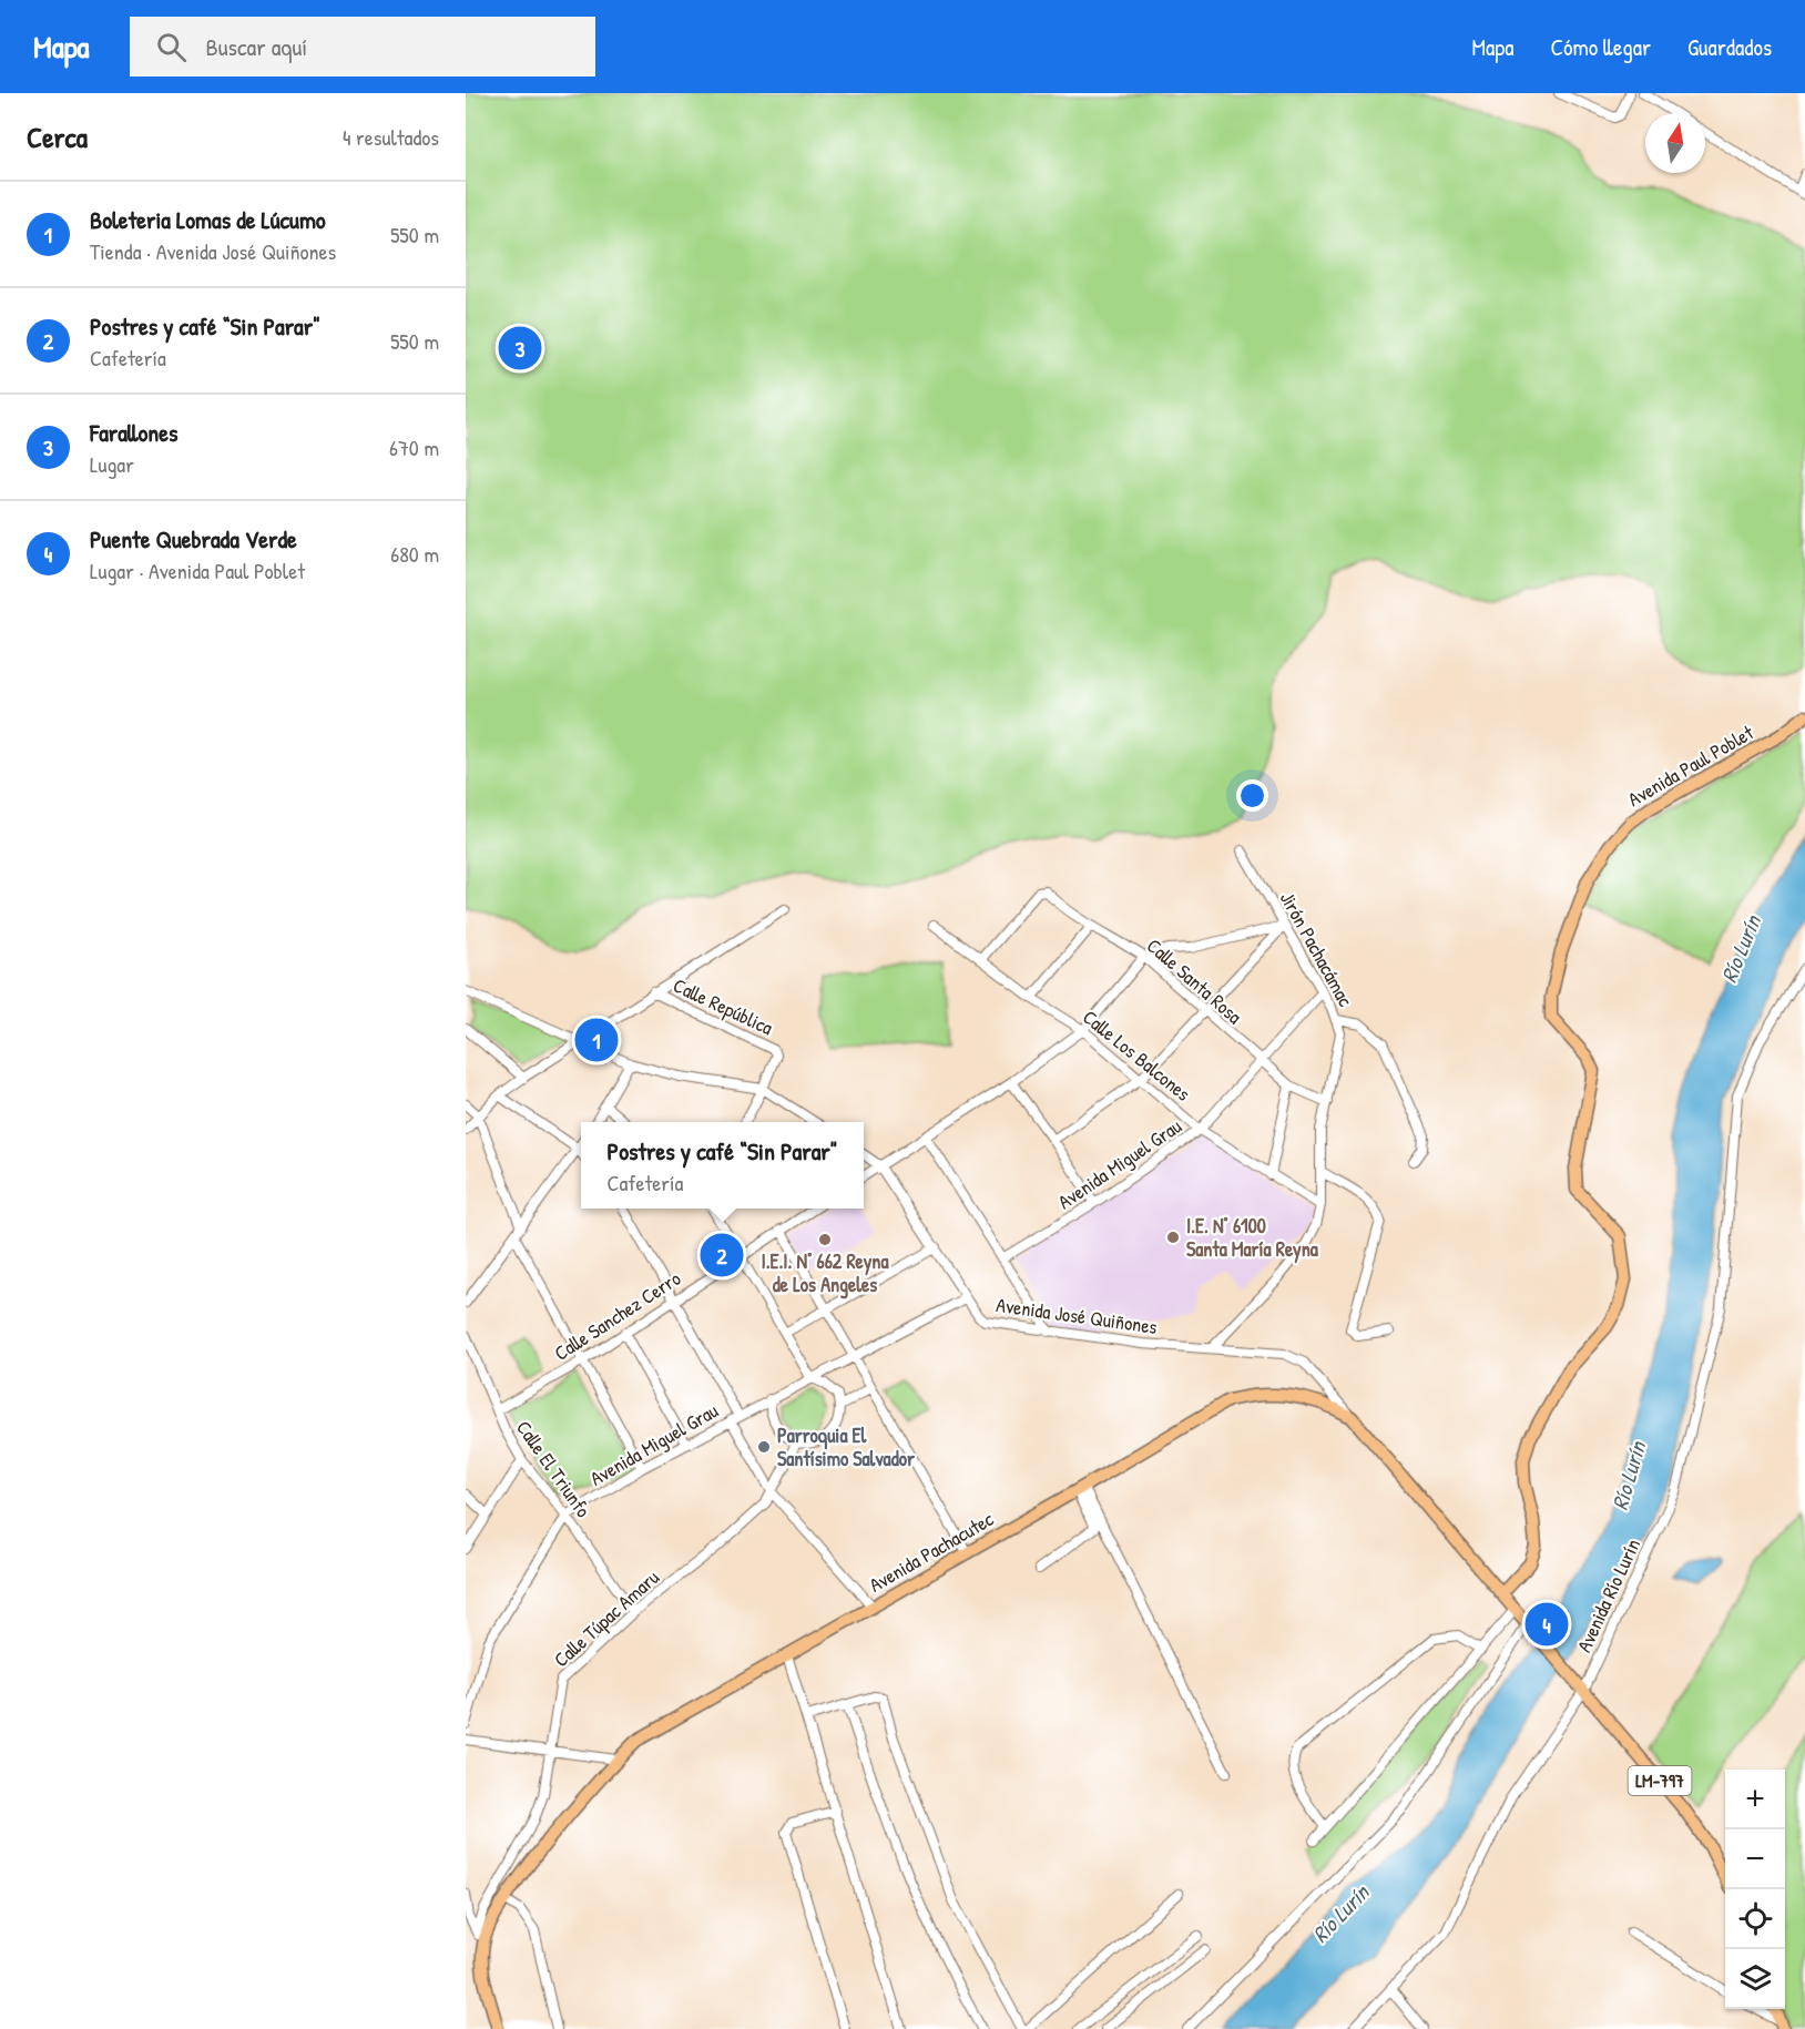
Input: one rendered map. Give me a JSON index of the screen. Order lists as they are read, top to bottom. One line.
{"streets":{"main road":["Avenida Paul Poblet","Avenida Pachacutec","LM-797"],"street":["Jirón Pachacámac","Calle Santa Rosa","Calle República","Calle Los Balcones","Avenida Miguel Grau","Calle Sanchez Cerro","Avenida José Quiñones","Calle El Triunfo","Avenida Río Lurín","Calle Túpac Amaru"]},"crossings":[["Avenida Paul Poblet","Avenida Pachacutec"],["Avenida Paul Poblet","LM-797"],["Jirón Pachacámac","Calle Santa Rosa"],["Jirón Pachacámac","Calle Los Balcones"],["Jirón Pachacámac","Avenida Miguel Grau"],["Jirón Pachacámac","Avenida José Quiñones"],["Calle Santa Rosa","Calle Los Balcones"],["Calle Santa Rosa","Avenida Miguel Grau"],["Calle Los Balcones","Avenida Miguel Grau"],["Avenida Miguel Grau","Avenida José Quiñones"],["Avenida Miguel Grau","Calle El Triunfo"],["Avenida Miguel Grau","Calle Túpac Amaru"],["Calle Sanchez Cerro","Calle El Triunfo"],["Avenida José Quiñones","Avenida Pachacutec"],["Calle El Triunfo","Calle Túpac Amaru"],["Avenida Pachacutec","LM-797"],["Avenida Río Lurín","LM-797"]],"water":["Río Lurín"],"places":["I.E. N° 6100 Santa María Reyna","I.E.I. N° 662 Reyna de Los Angeles","Parroquia El Santísimo Salvador"],"north":"top","page":{"header":"Mapa","search":"Buscar aquí","nav":["Mapa","Cómo llegar","Guardados"],"heading":["Cerca","4 resultados"],"list":[{"mark":"1","name":"Boleteria Lomas de Lúcumo","note":"Tienda · Avenida José Quiñones","value":"550 m"},{"mark":"2","name":"Postres y café “Sin Parar\"","note":"Cafetería","value":"550 m"},{"mark":"3","name":"Farallones","note":"Lugar","value":"670 m"},{"mark":"4","name":"Puente Quebrada Verde","note":"Lugar · Avenida Paul Poblet","value":"680 m"}],"pins":["3","1","2","4"],"popup":["Postres y café “Sin Parar\"","Cafetería"],"map_buttons":["+","−"]}}
